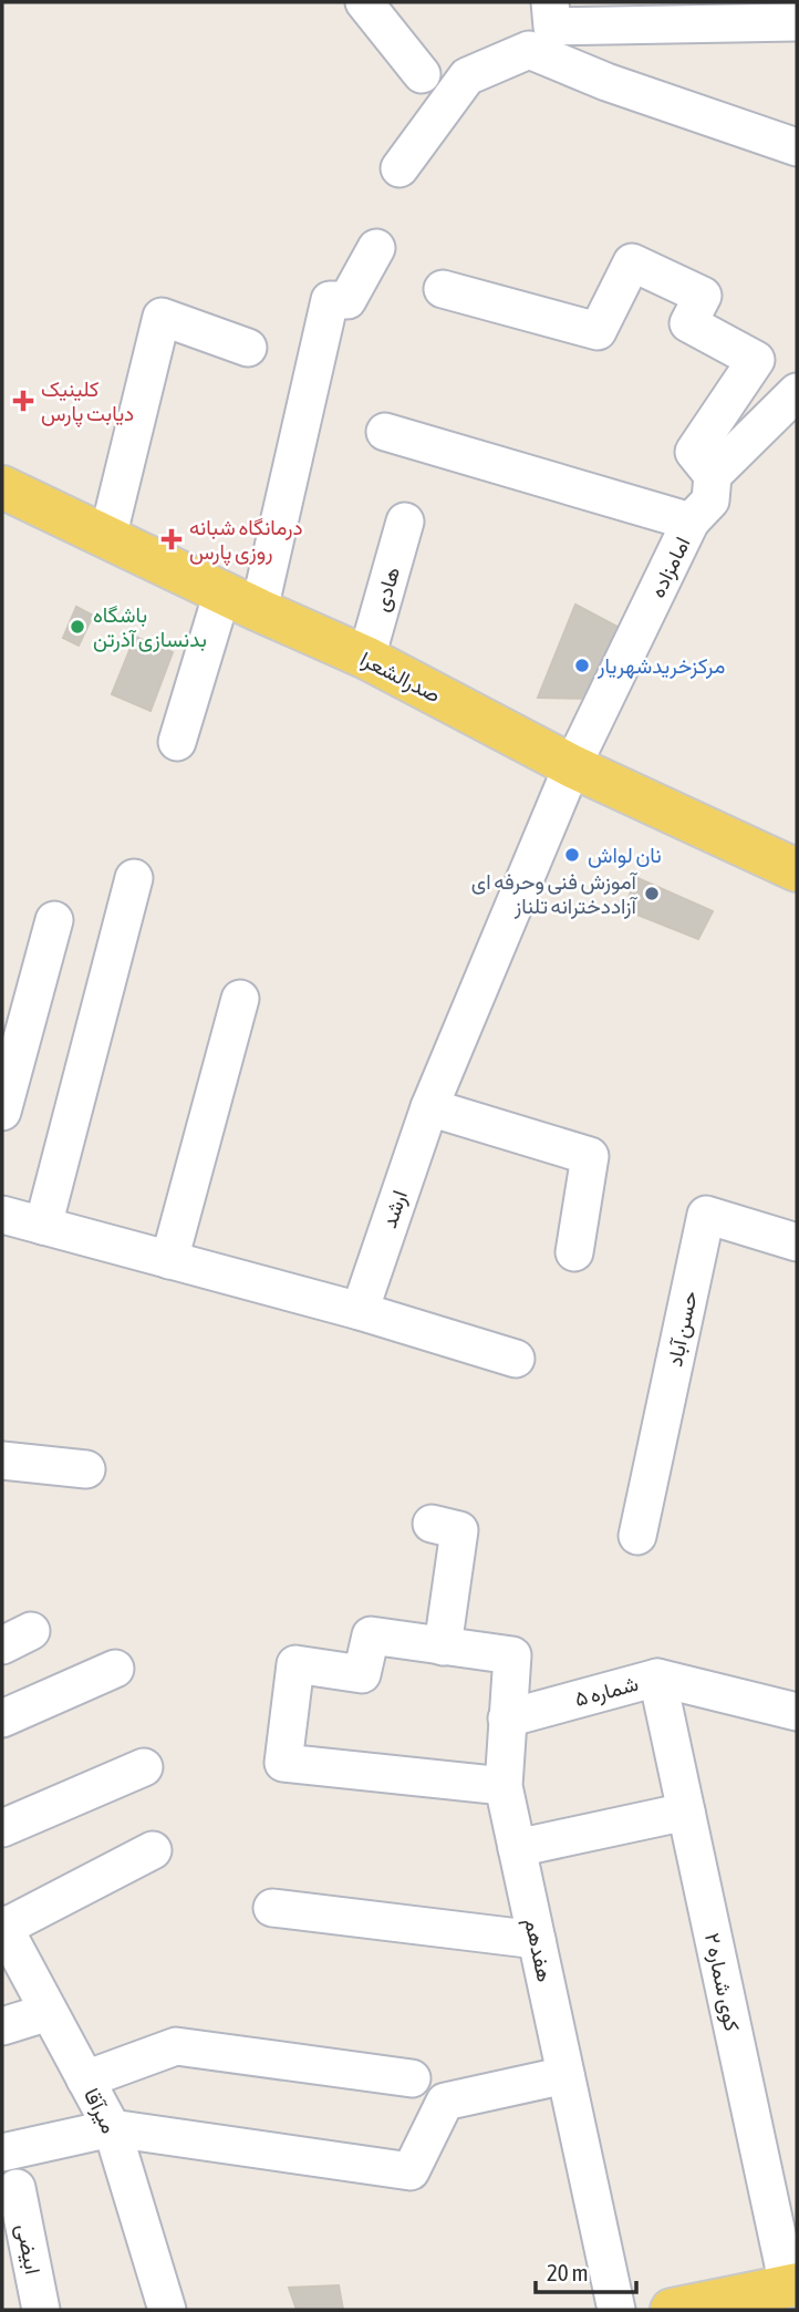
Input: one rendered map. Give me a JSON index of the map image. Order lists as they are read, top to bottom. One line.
{"streets":{"main road":["صدرالشعرا"],"street":["امامزاده","هادی","ارشد","حسن آباد","شماره ۵","هفدهم","کوی شماره ۲","میرآقا","ابیضی"]},"crossings":[["امامزاده","صدرالشعرا"],["امامزاده","ارشد"],["هادی","صدرالشعرا"],["صدرالشعرا","ارشد"],["شماره ۵","هفدهم"],["شماره ۵","کوی شماره ۲"]],"places":{"health":["کلینیک دیابت پارس","درمانگاه شبانه روزی پارس"],"other":["باشگاه بدنسازی آذرتن","مرکزخریدشهریار","نان لواش","آموزش فنی وحرفه ای آزاددخترانه تلناز"]},"scale_bar":"20 m"}
